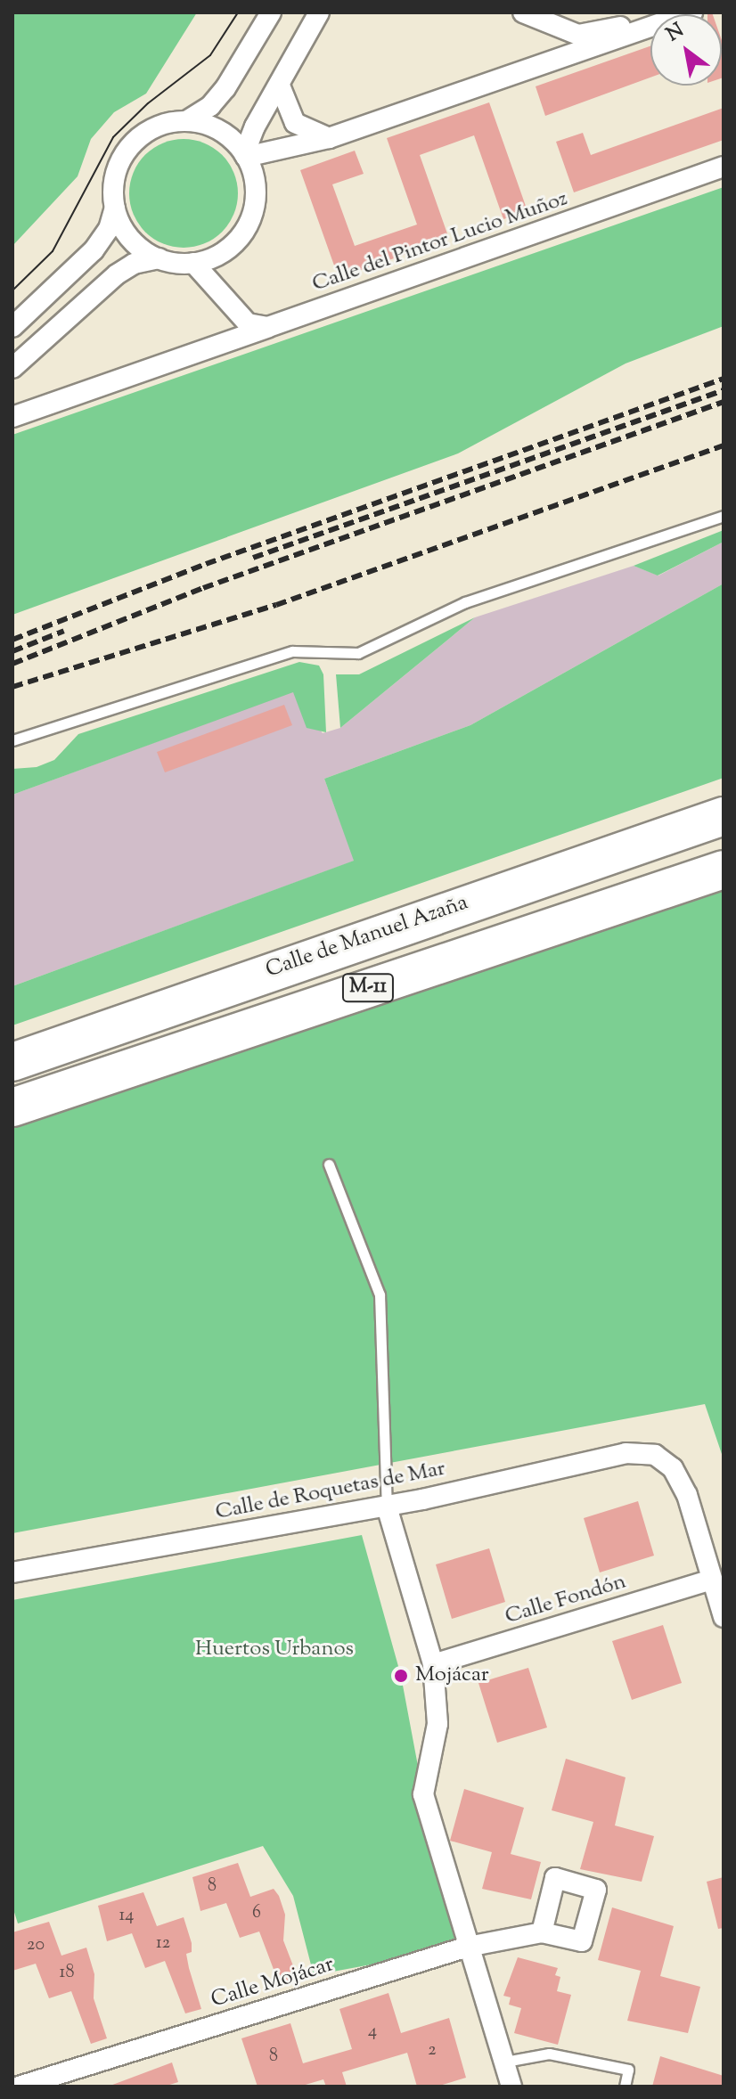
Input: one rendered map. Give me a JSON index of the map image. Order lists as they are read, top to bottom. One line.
{"streets":{"highway":["Calle de Manuel Azaña","M-11"],"street":["Calle del Pintor Lucio Muñoz","Calle de Roquetas de Mar","Calle Fondón","Calle Mojácar"]},"crossings":[["Calle de Roquetas de Mar","Calle Fondón"]],"parks":["Huertos Urbanos"],"places":["Mojácar"],"house_numbers":["8","6","14","12","20","18","4","2","8"],"north":"top left"}
